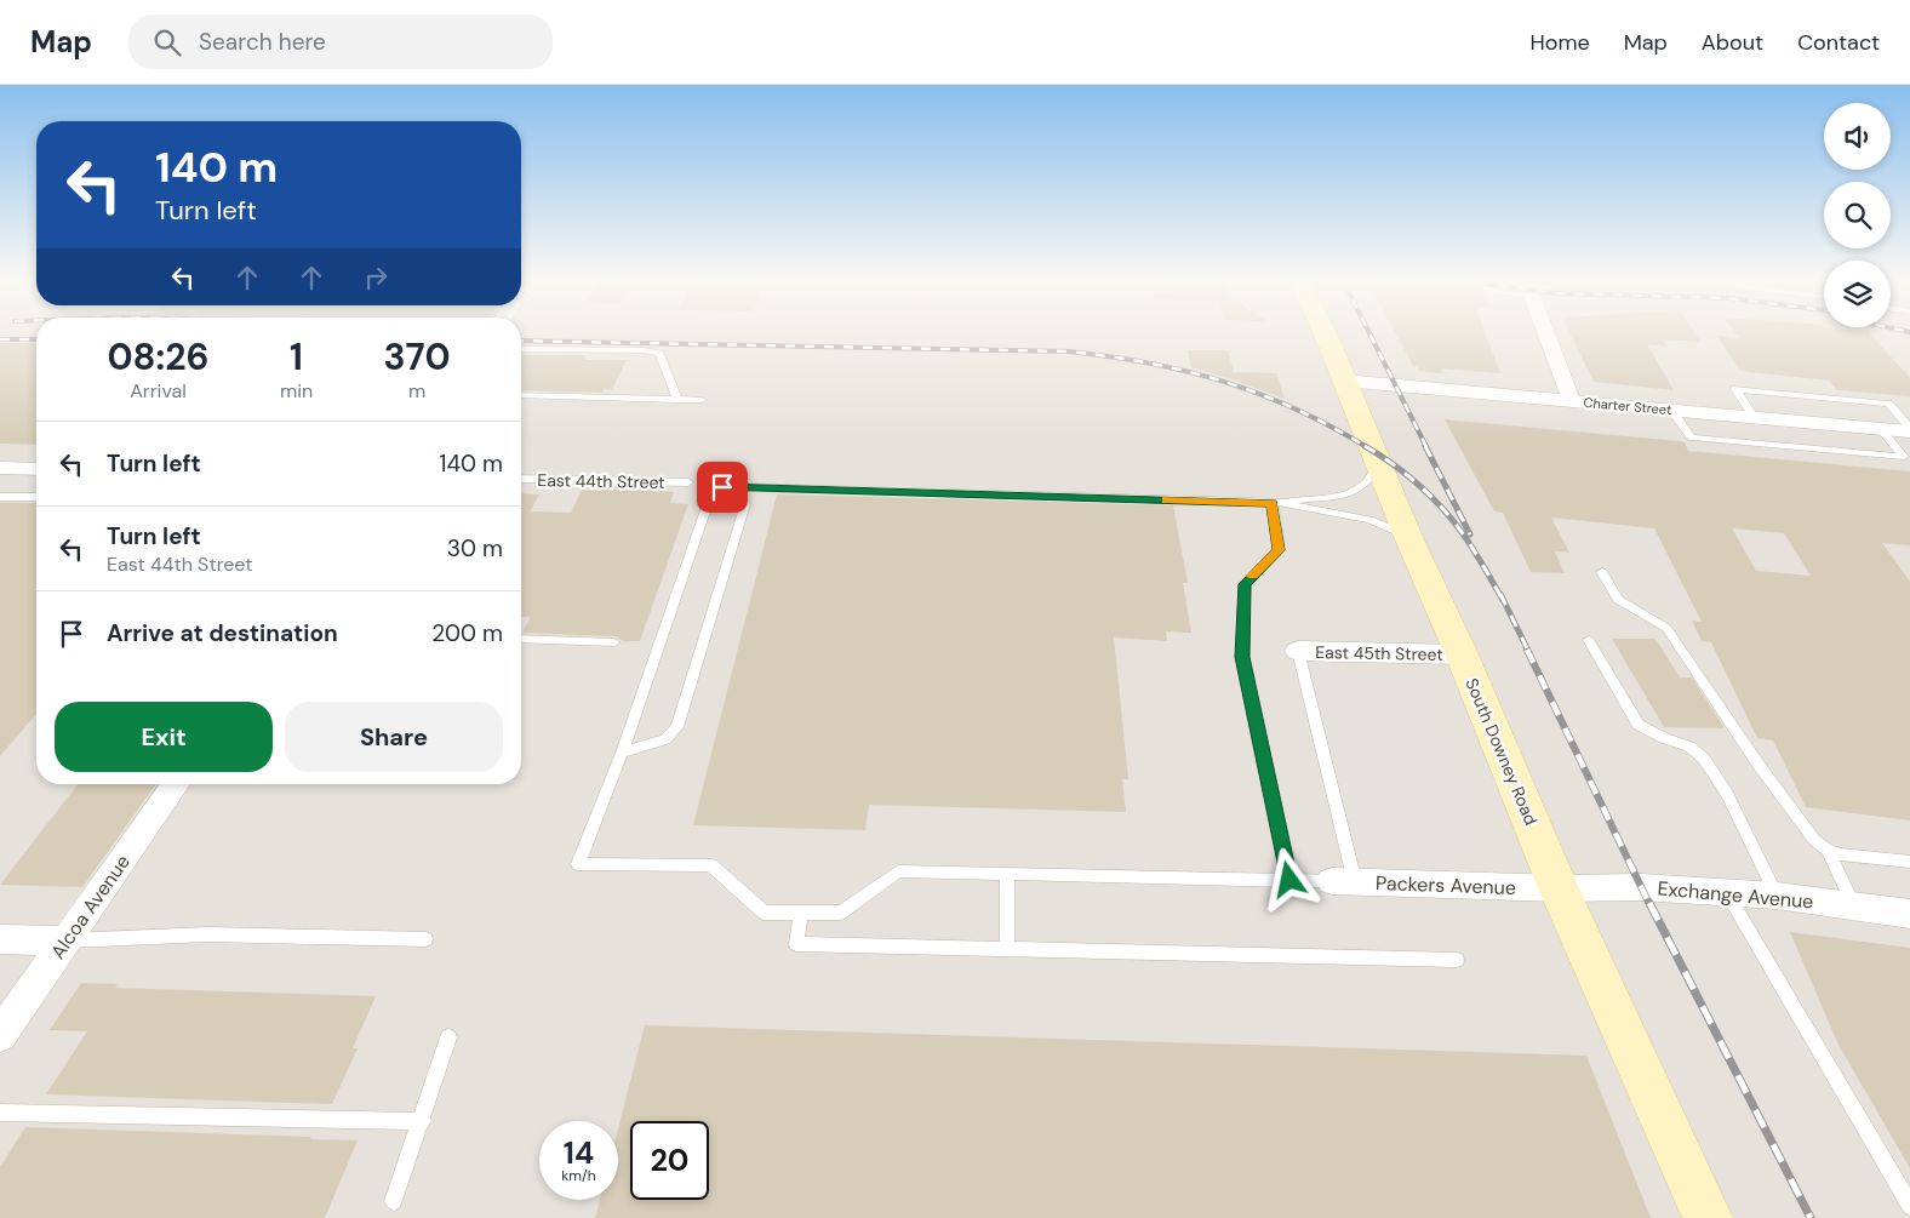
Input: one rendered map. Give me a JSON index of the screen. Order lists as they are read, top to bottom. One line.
{"streets":{"main road":["South Downey Road"],"street":["Charter Street","East 45th Street","Packers Avenue","Exchange Avenue","Alcoa Avenue"],"lane":["East 44th Street"]},"crossings":[["Charter Street","South Downey Road"],["East 45th Street","South Downey Road"],["South Downey Road","Packers Avenue"],["South Downey Road","Exchange Avenue"],["Packers Avenue","Exchange Avenue"]],"page":{"header":"Map","search":"Search here","nav":["Home","Map","About","Contact"],"turn":["140 m","Turn left"],"eta":["08:26","Arrival","1","min","370","m"],"list":[{"name":"Turn left","value":"140 m"},{"name":"Turn left","note":"East 44th Street","value":"30 m"},{"name":"Arrive at destination","value":"200 m"}],"buttons":["Exit","Share"],"speed":"14 km/h","limit":"20"}}
